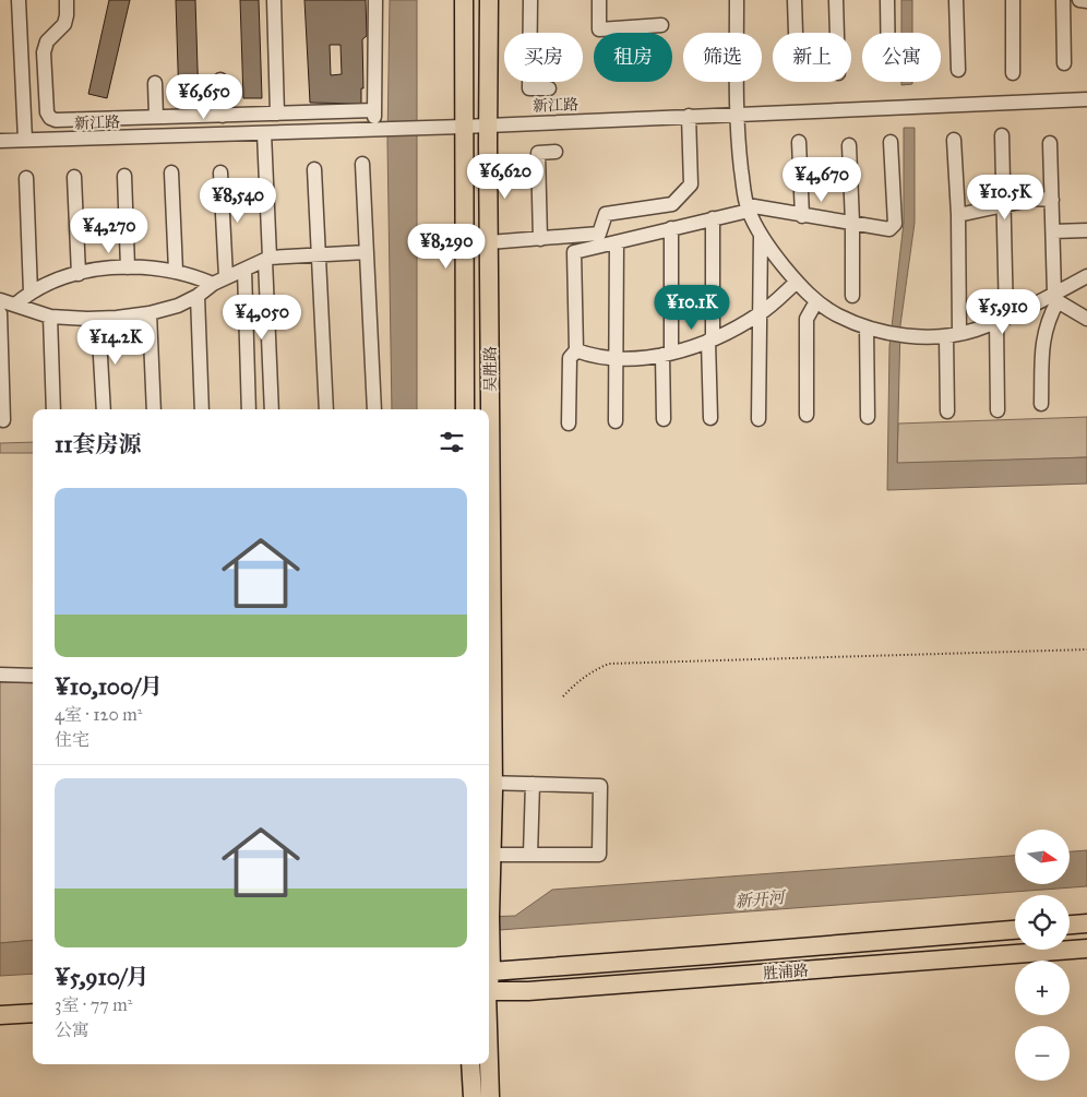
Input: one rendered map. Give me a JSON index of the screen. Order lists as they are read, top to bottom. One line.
{"streets":{"main road":["吴胜路","胜浦路"],"street":["新江路"]},"crossings":[["新江路","吴胜路"]],"water":["新开河"],"north":"right","page":{"chip":["买房","租房","筛选","新上","公寓"],"price":["¥6,650","¥6,620","¥4,670","¥10.5K","¥8,540","¥4,270","¥8,290","¥10.1K","¥5,910","¥4,050","¥14.2K"],"heading":"11套房源","list":[{"name":"¥10,100/月","note":"4室 · 120 m² · 住宅"},{"name":"¥5,910/月","note":"3室 · 77 m² · 公寓"}],"map_buttons":["+","−"]}}
